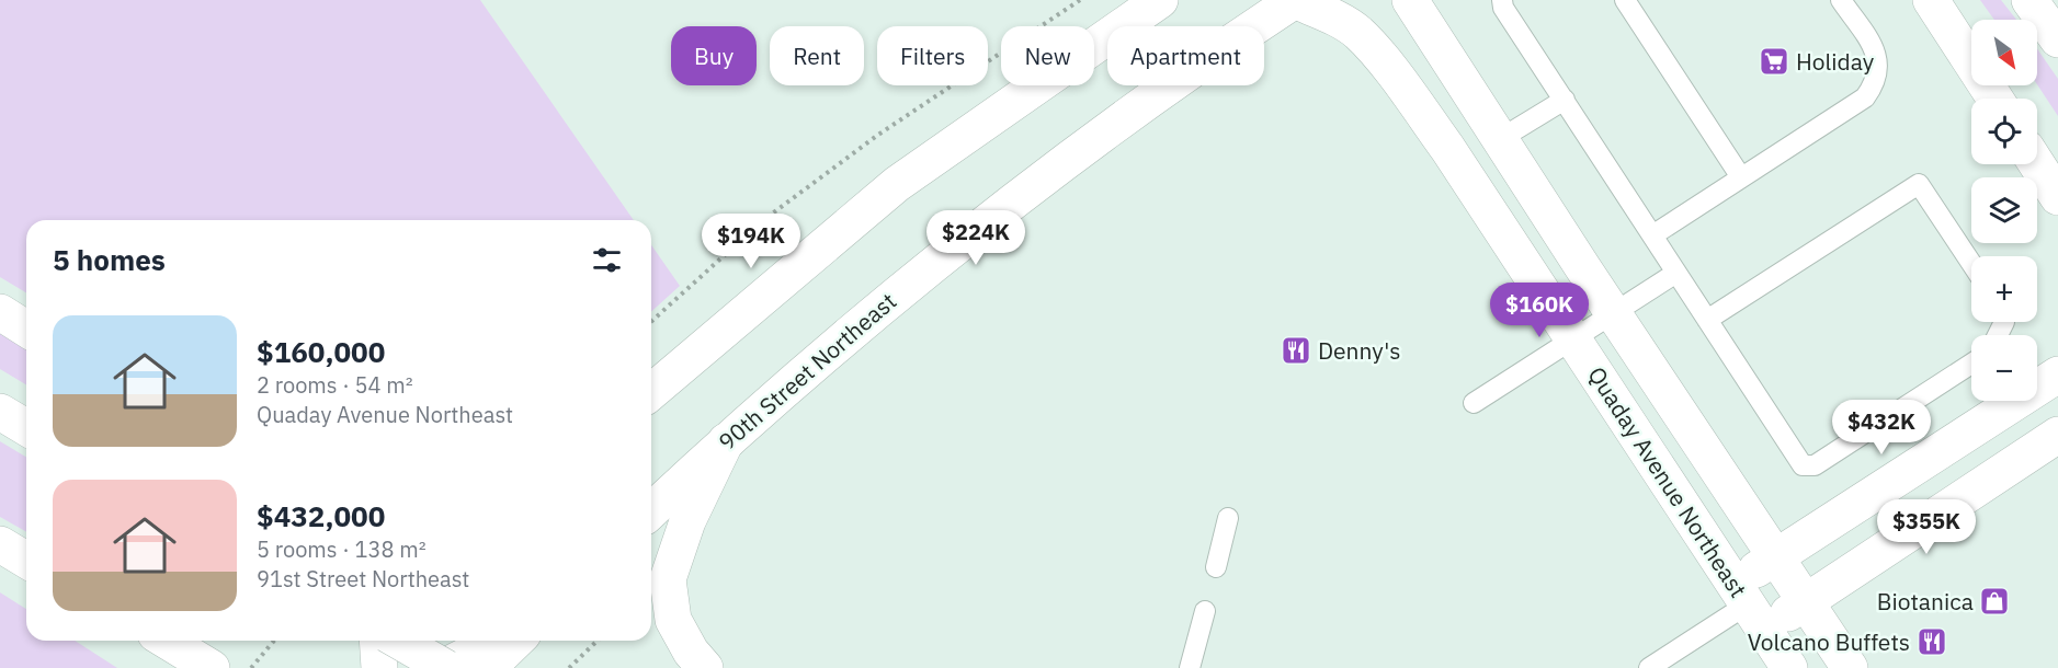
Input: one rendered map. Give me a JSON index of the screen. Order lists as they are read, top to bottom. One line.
{"streets":{"main road":["90th Street Northeast","Quaday Avenue Northeast"]},"crossings":[["90th Street Northeast","Quaday Avenue Northeast"]],"places":{"supermarket":["Holiday"],"restaurant":["Denny's","Volcano Buffets"],"shop":["Biotanica"]},"north":"bottom right","page":{"map_buttons":["+","−"],"chip":["Buy","Rent","Filters","New","Apartment"],"price":["$224K","$194K","$160K","$432K","$355K"],"heading":"5 homes","list":[{"name":"$160,000","note":"2 rooms · 54 m² · Quaday Avenue Northeast"},{"name":"$432,000","note":"5 rooms · 138 m² · 91st Street Northeast"}]}}
